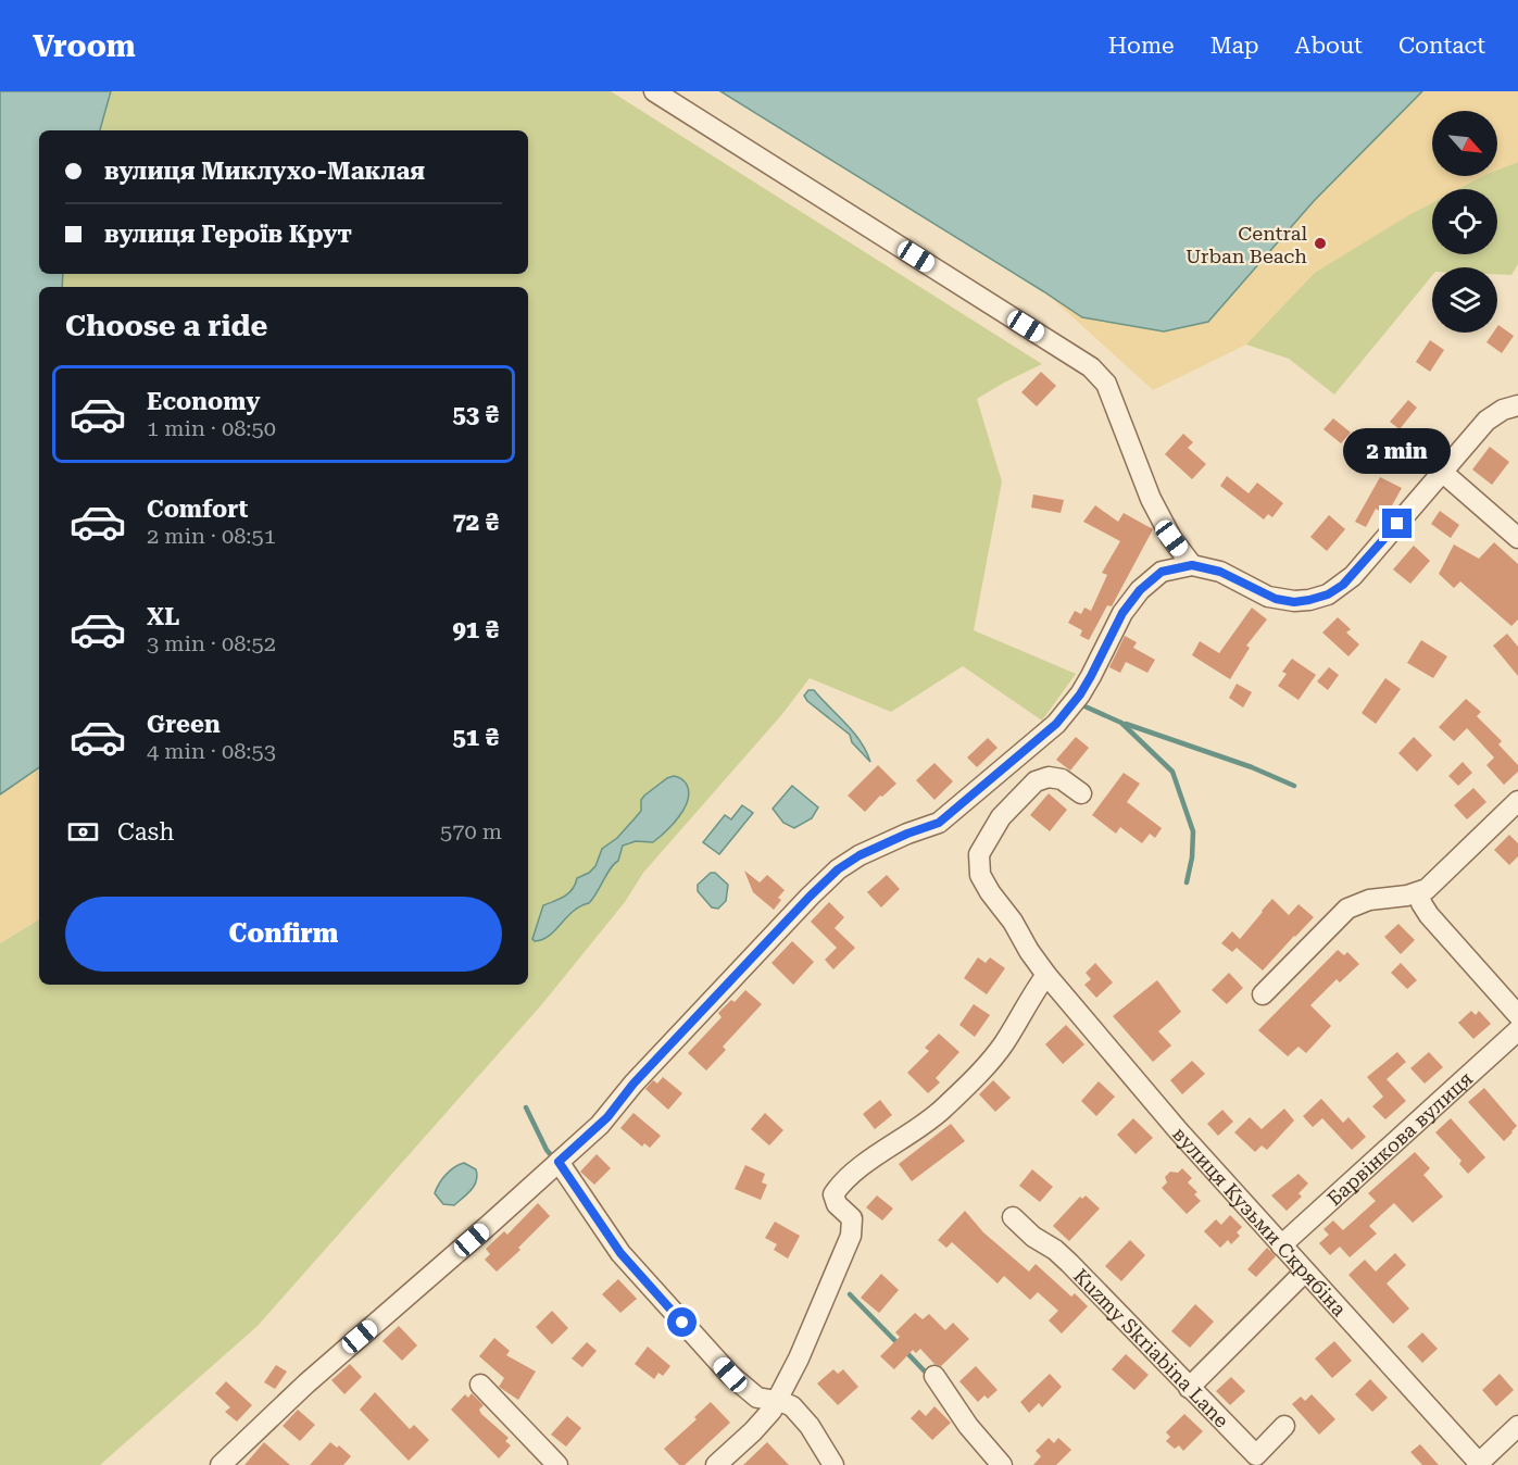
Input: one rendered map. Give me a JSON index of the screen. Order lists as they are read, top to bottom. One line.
{"streets":{"street":["Барвінкова вулиця","вулиця Кузьми Скрябіна","Kuzmy Skriabina Lane"]},"crossings":[["Барвінкова вулиця","вулиця Кузьми Скрябіна"]],"places":["Central Urban Beach"],"north":"bottom right","page":{"header":"Vroom","nav":["Home","Map","About","Contact"],"banner":["вулиця Миклухо-Маклая","вулиця Героїв Крут"],"heading":"Choose a ride","list":[{"name":"Economy","note":"1 min · 08:50","value":"53 ₴"},{"name":"Comfort","note":"2 min · 08:51","value":"72 ₴"},{"name":"XL","note":"3 min · 08:52","value":"91 ₴"},{"name":"Green","note":"4 min · 08:53","value":"51 ₴"}],"bubble":"2 min","pay":["Cash","570 m"],"buttons":"Confirm"}}
